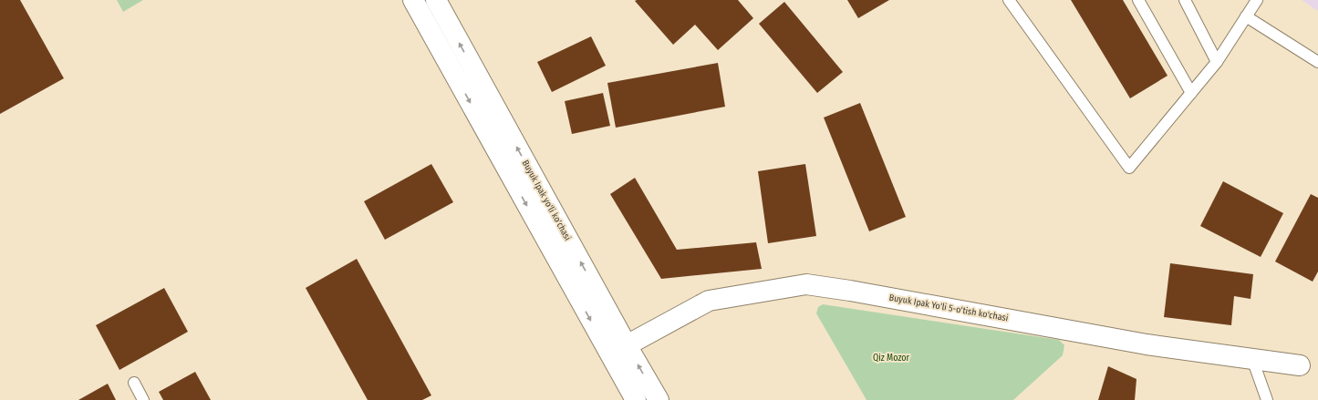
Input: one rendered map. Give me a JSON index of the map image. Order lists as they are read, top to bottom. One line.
{"streets":{"street":["Buyuk Ipak yo'li ko'chasi","Buyuk Ipak Yo'li 5-o'tish ko'chasi"]},"crossings":[["Buyuk Ipak yo'li ko'chasi","Buyuk Ipak Yo'li 5-o'tish ko'chasi"]],"parks":["Qiz Mozor"]}
